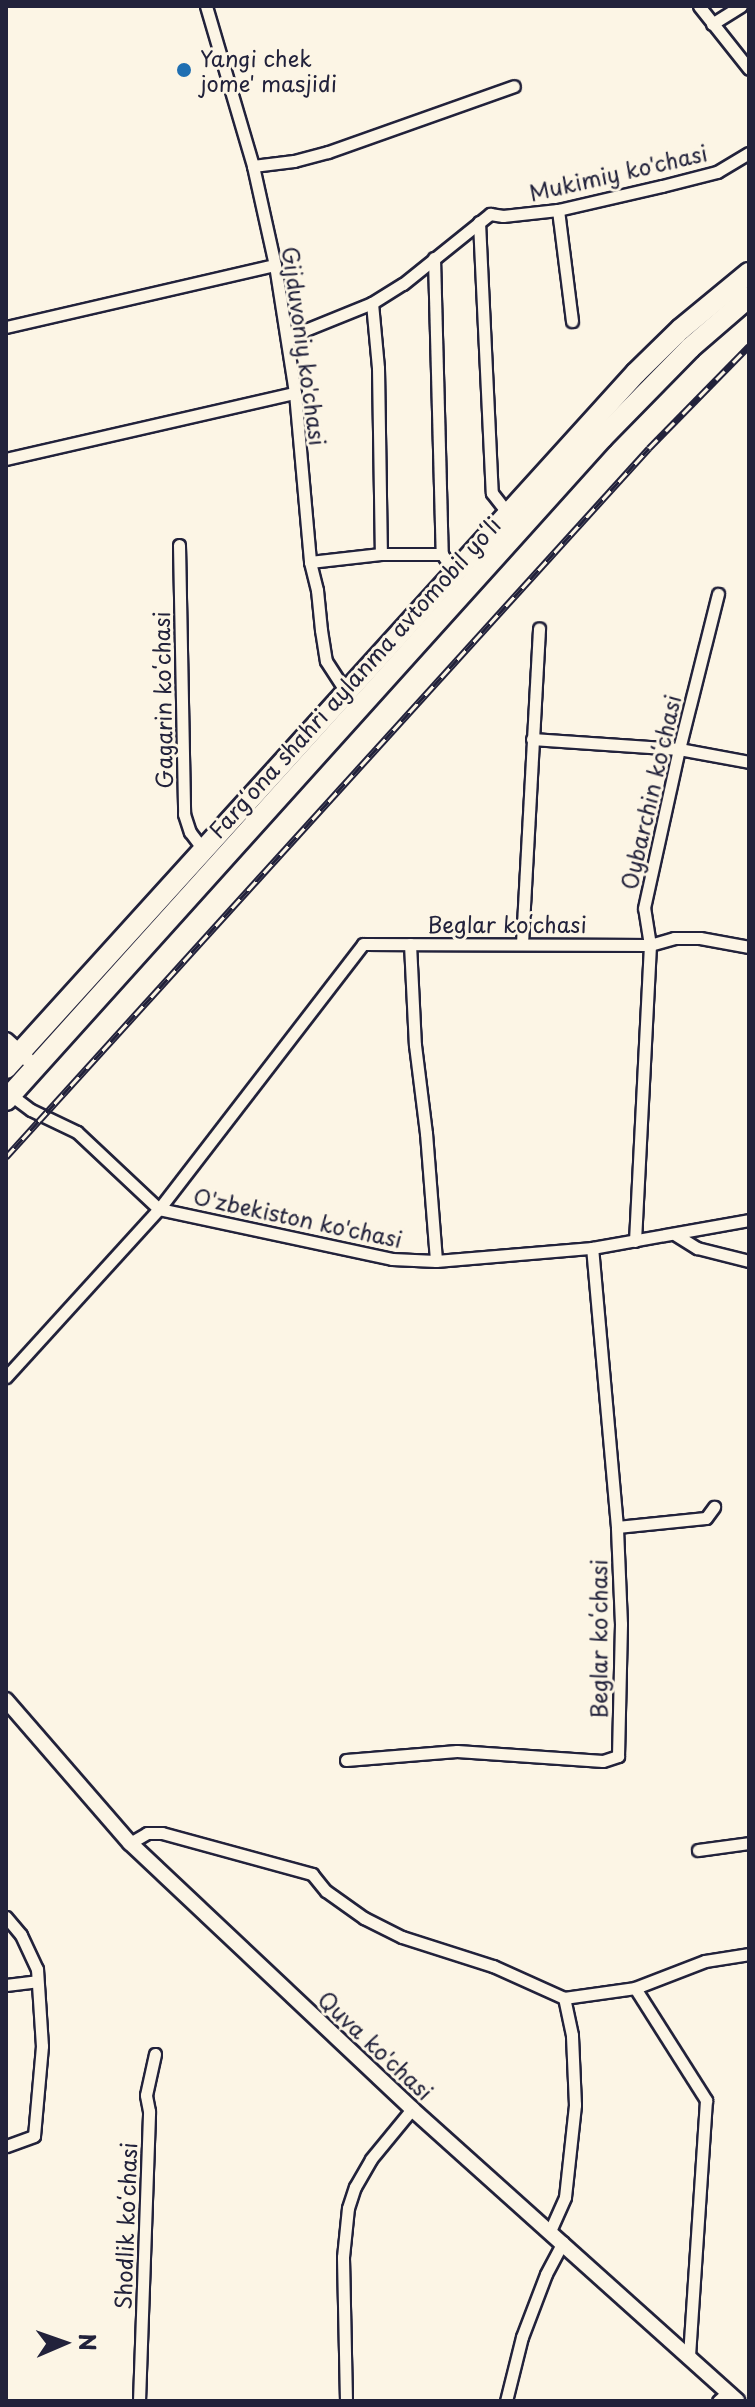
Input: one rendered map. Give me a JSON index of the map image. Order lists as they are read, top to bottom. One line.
{"streets":{"highway":["Fargʻona shahri aylanma avtomobil yoʻli"],"main road":["Quva ko'chasi"],"street":["Mukimiy ko'chasi","Gijduvoniy ko'chasi","Gagarin koʻchasi","Oybarchin koʻchasi","Beglar koʻchasi","O'zbekiston ko'chasi","Shodlik koʻchasi"]},"crossings":[["Mukimiy ko'chasi","Gijduvoniy ko'chasi"],["Gijduvoniy ko'chasi","Fargʻona shahri aylanma avtomobil yoʻli"],["Fargʻona shahri aylanma avtomobil yoʻli","Gagarin koʻchasi"],["Oybarchin koʻchasi","Beglar koʻchasi"],["Oybarchin koʻchasi","O'zbekiston ko'chasi"],["Beglar koʻchasi","O'zbekiston ko'chasi"]],"places":["Yangi chek jome' masjidi"],"north":"right"}
